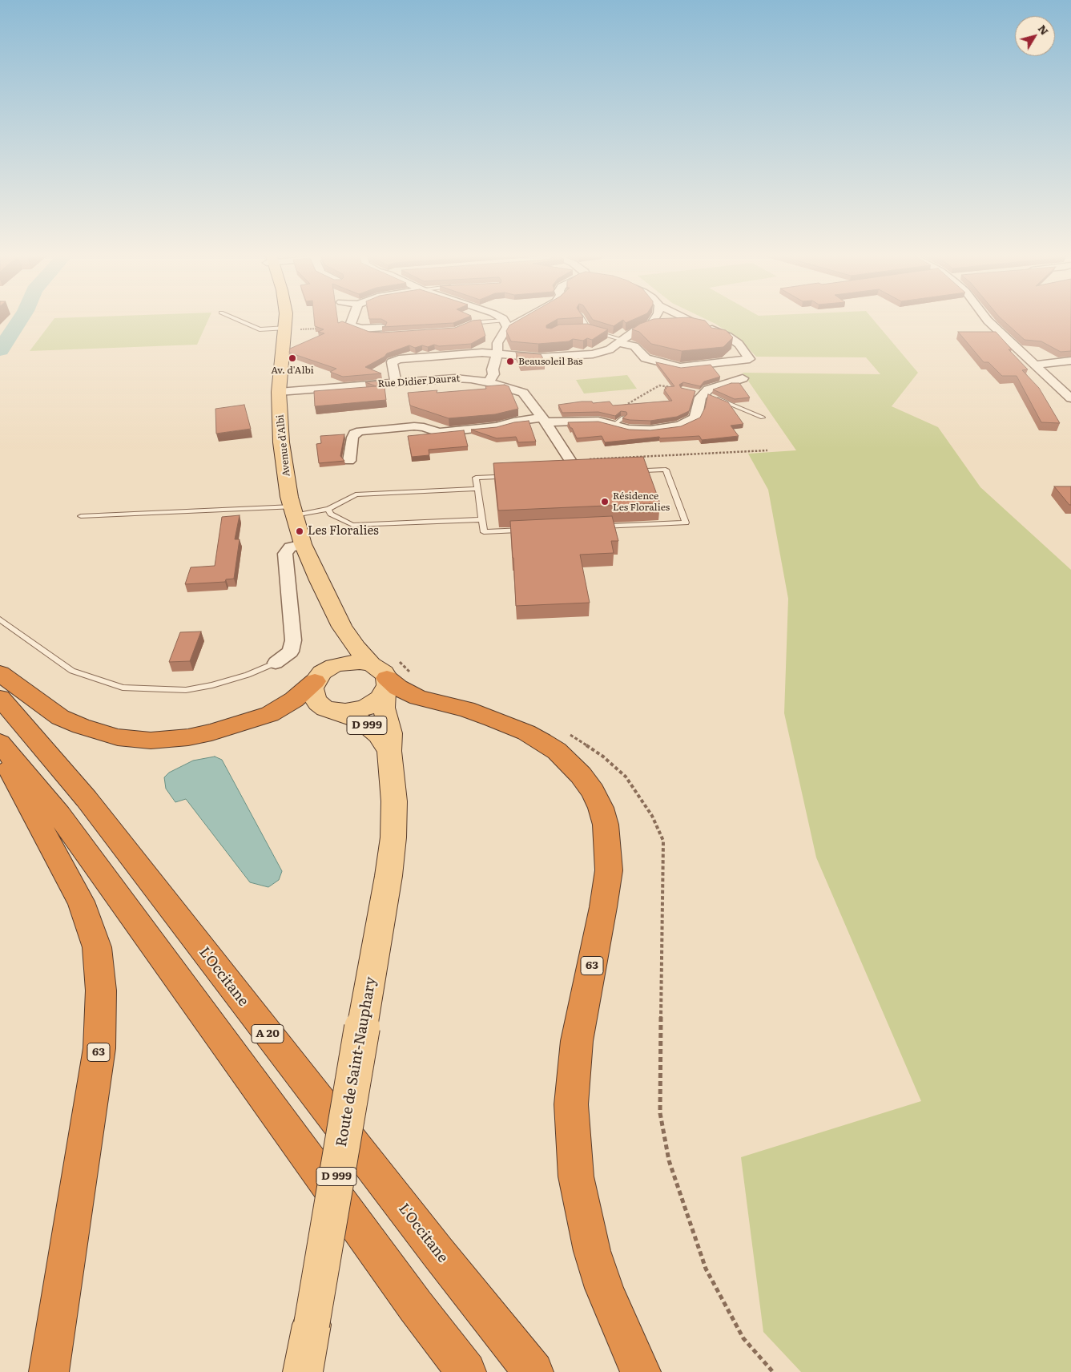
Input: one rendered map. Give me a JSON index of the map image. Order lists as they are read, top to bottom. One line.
{"streets":{"highway":["63","L'Occitane","A 20"],"main road":["Avenue d'Albi","D 999","Route de Saint-Nauphary"],"street":["Rue Didier Daurat"]},"crossings":[["Rue Didier Daurat","Avenue d'Albi"],["Avenue d'Albi","63"],["Avenue d'Albi","Route de Saint-Nauphary"],["63","Route de Saint-Nauphary"]],"places":["Av. d'Albi","Beausoleil Bas","Résidence Les Floralies","Les Floralies"],"north":"top right"}
